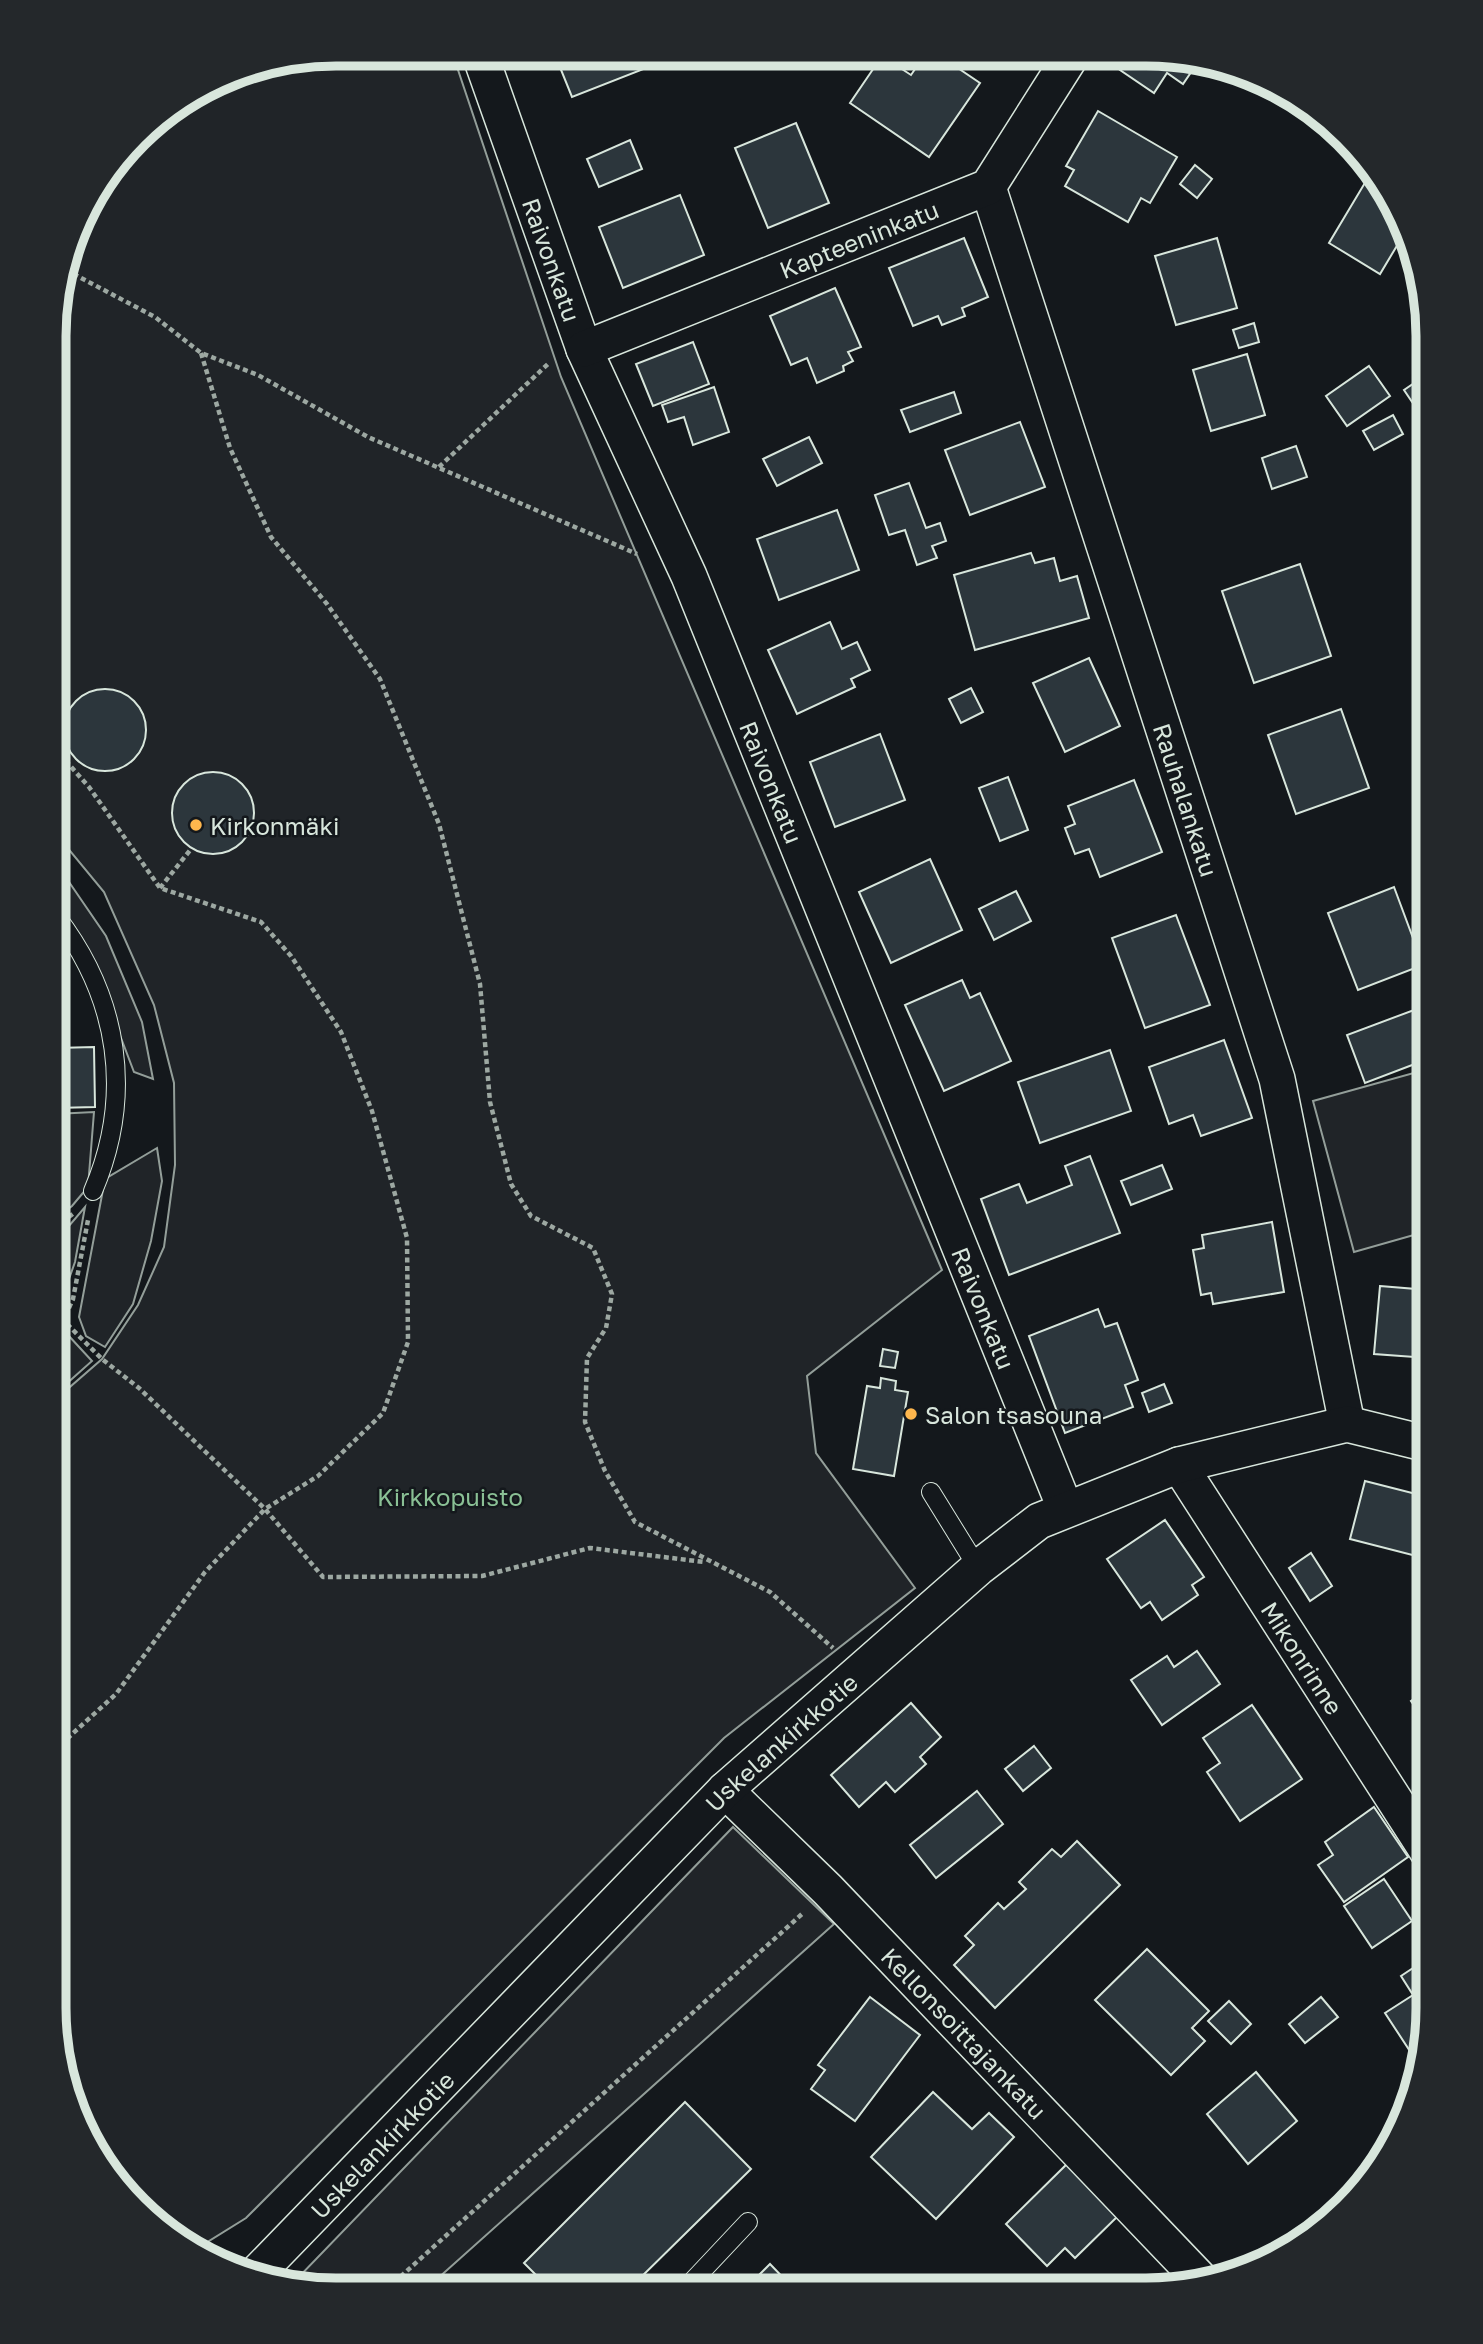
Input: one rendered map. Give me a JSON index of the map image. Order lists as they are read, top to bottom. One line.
{"streets":{"street":["Kapteeninkatu","Raivonkatu","Rauhalankatu","Mikonrinne","Uskelankirkkotie","Kellonsoittajankatu"]},"crossings":[["Kapteeninkatu","Raivonkatu"],["Kapteeninkatu","Rauhalankatu"],["Raivonkatu","Uskelankirkkotie"],["Rauhalankatu","Uskelankirkkotie"],["Mikonrinne","Uskelankirkkotie"],["Uskelankirkkotie","Kellonsoittajankatu"]],"parks":["Kirkkopuisto"],"places":["Kirkonmäki","Salon tsasouna"]}
